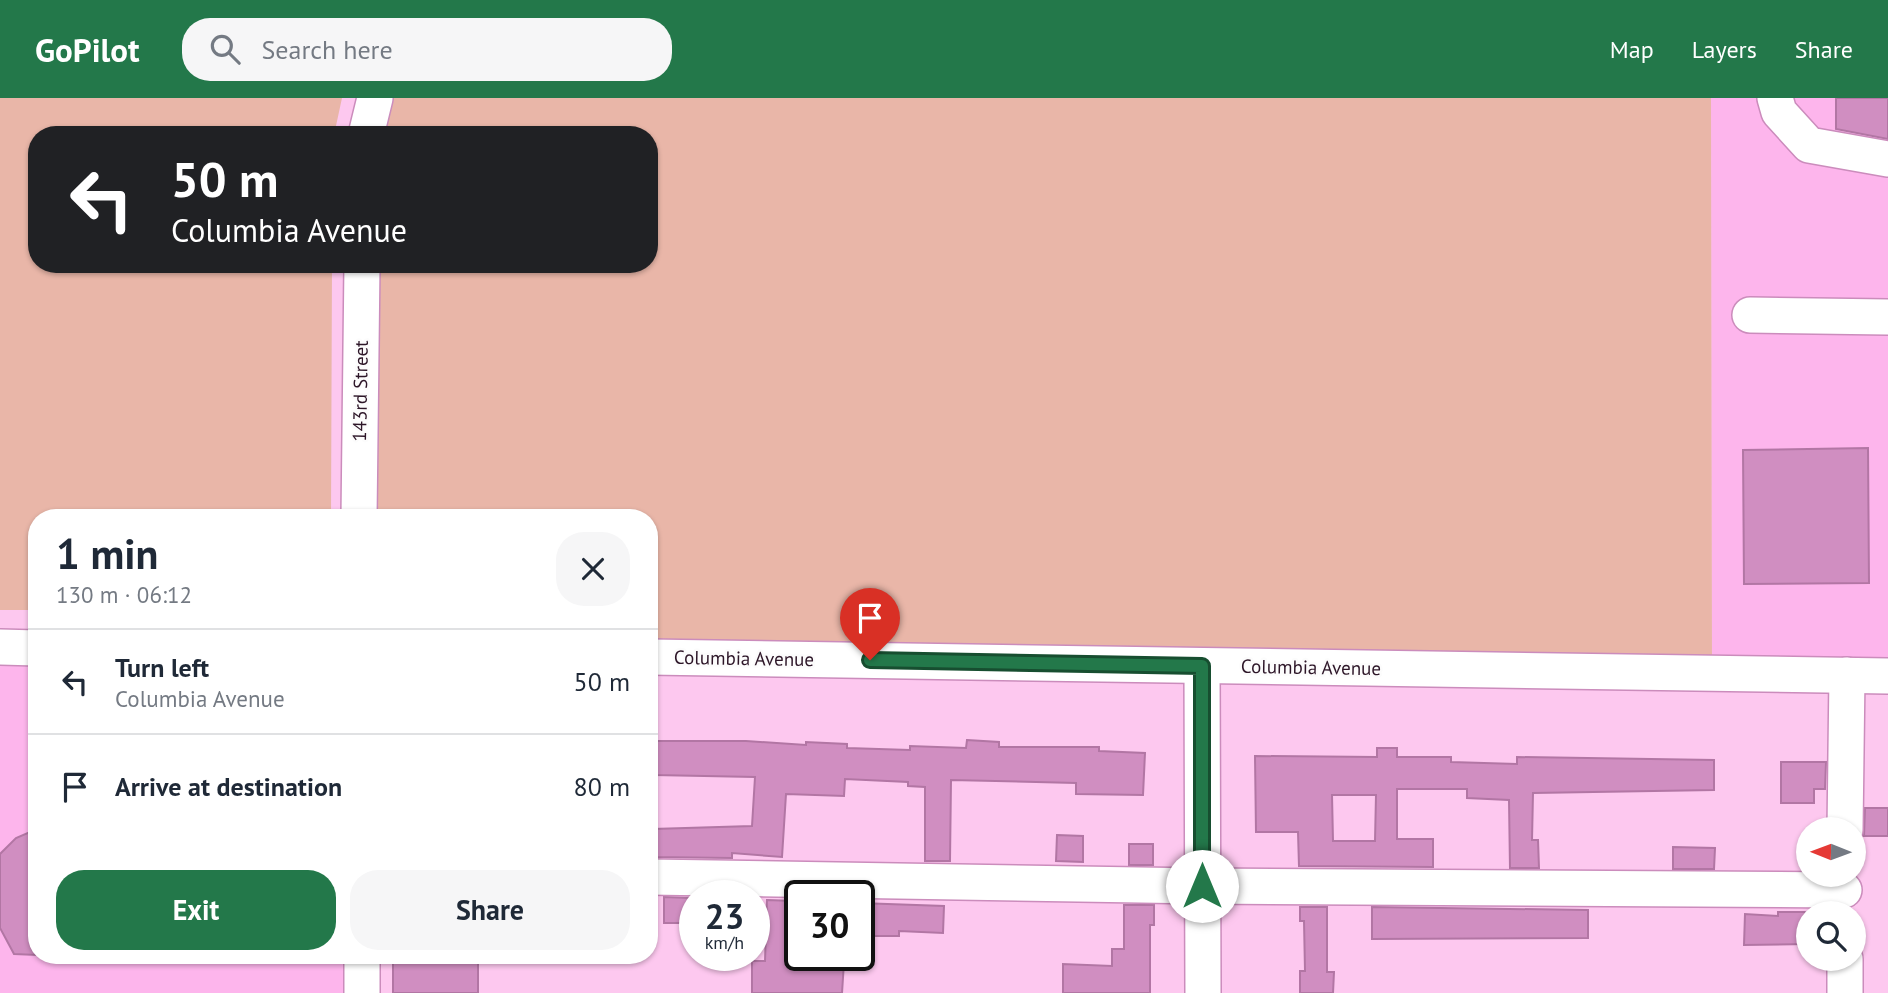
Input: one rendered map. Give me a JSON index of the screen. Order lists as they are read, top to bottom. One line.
{"streets":{"street":["143rd Street","Columbia Avenue"]},"north":"left","page":{"header":"GoPilot","search":"Search here","nav":["Map","Layers","Share"],"turn":["50 m","Columbia Avenue"],"heading":["1 min","130 m · 06:12"],"list":[{"name":"Turn left","note":"Columbia Avenue","value":"50 m"},{"name":"Arrive at destination","value":"80 m"}],"buttons":["Exit","Share"],"speed":"23 km/h","limit":"30"}}
